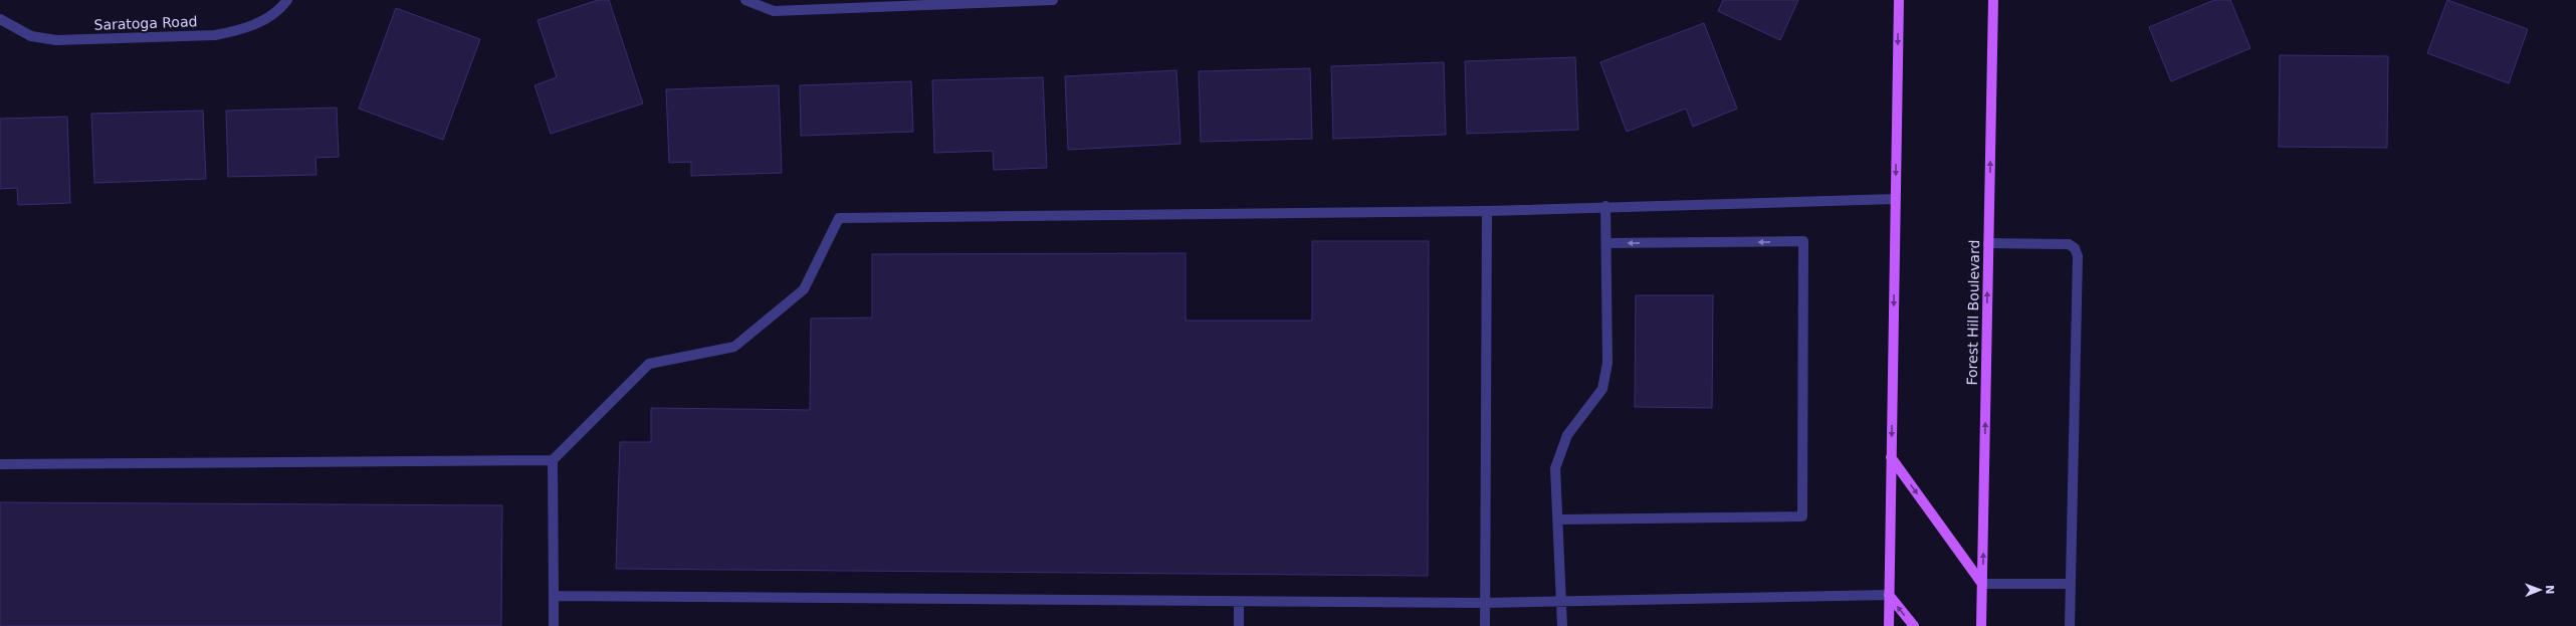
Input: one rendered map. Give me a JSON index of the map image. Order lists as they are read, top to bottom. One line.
{"streets":{"main road":["Forest Hill Boulevard"],"street":["Saratoga Road"]},"one_way":["Forest Hill Boulevard"],"north":"right"}
